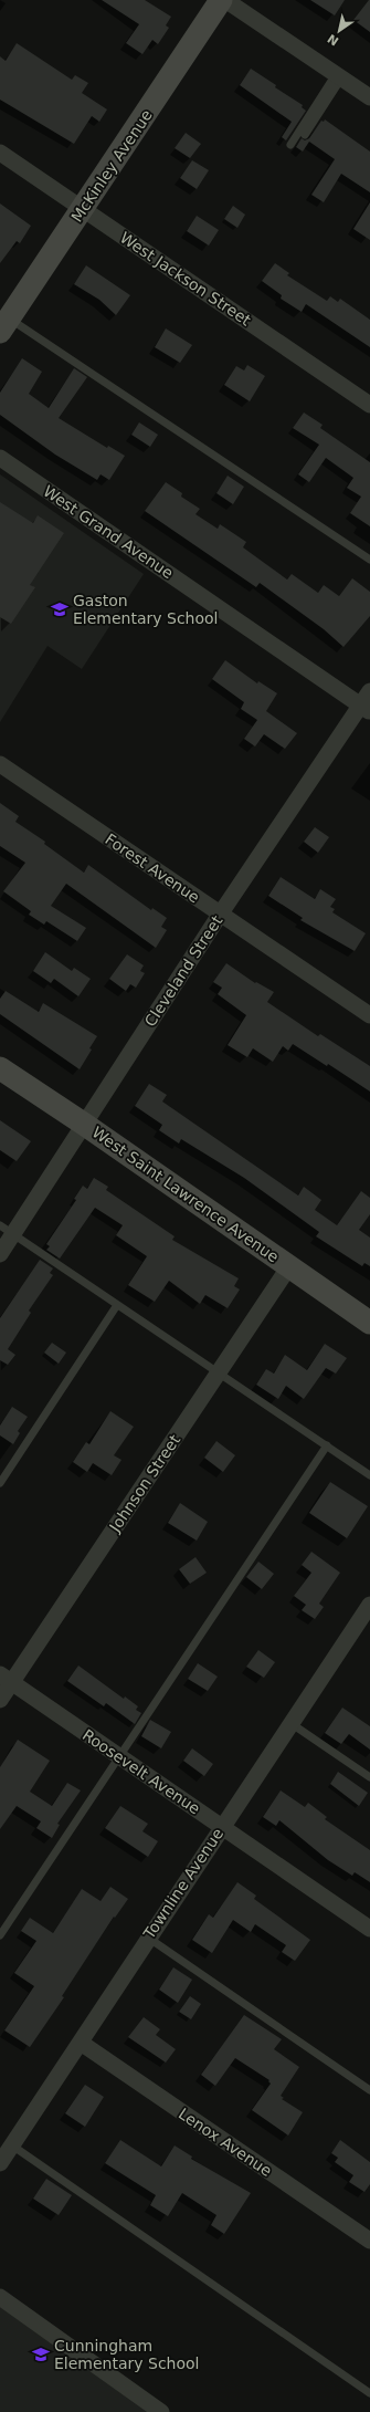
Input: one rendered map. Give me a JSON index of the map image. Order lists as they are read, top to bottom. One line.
{"streets":{"street":["McKinley Avenue","West Jackson Street","West Grand Avenue","Forest Avenue","Cleveland Street","West Saint Lawrence Avenue","Johnson Street","Roosevelt Avenue","Townline Avenue","Lenox Avenue"]},"crossings":[["McKinley Avenue","West Jackson Street"],["West Grand Avenue","Cleveland Street"],["Forest Avenue","Cleveland Street"],["Cleveland Street","West Saint Lawrence Avenue"],["West Saint Lawrence Avenue","Johnson Street"],["Johnson Street","Roosevelt Avenue"],["Roosevelt Avenue","Townline Avenue"],["Townline Avenue","Lenox Avenue"]],"places":{"school or university":["Gaston Elementary School","Cunningham Elementary School"]},"north":"bottom left"}
